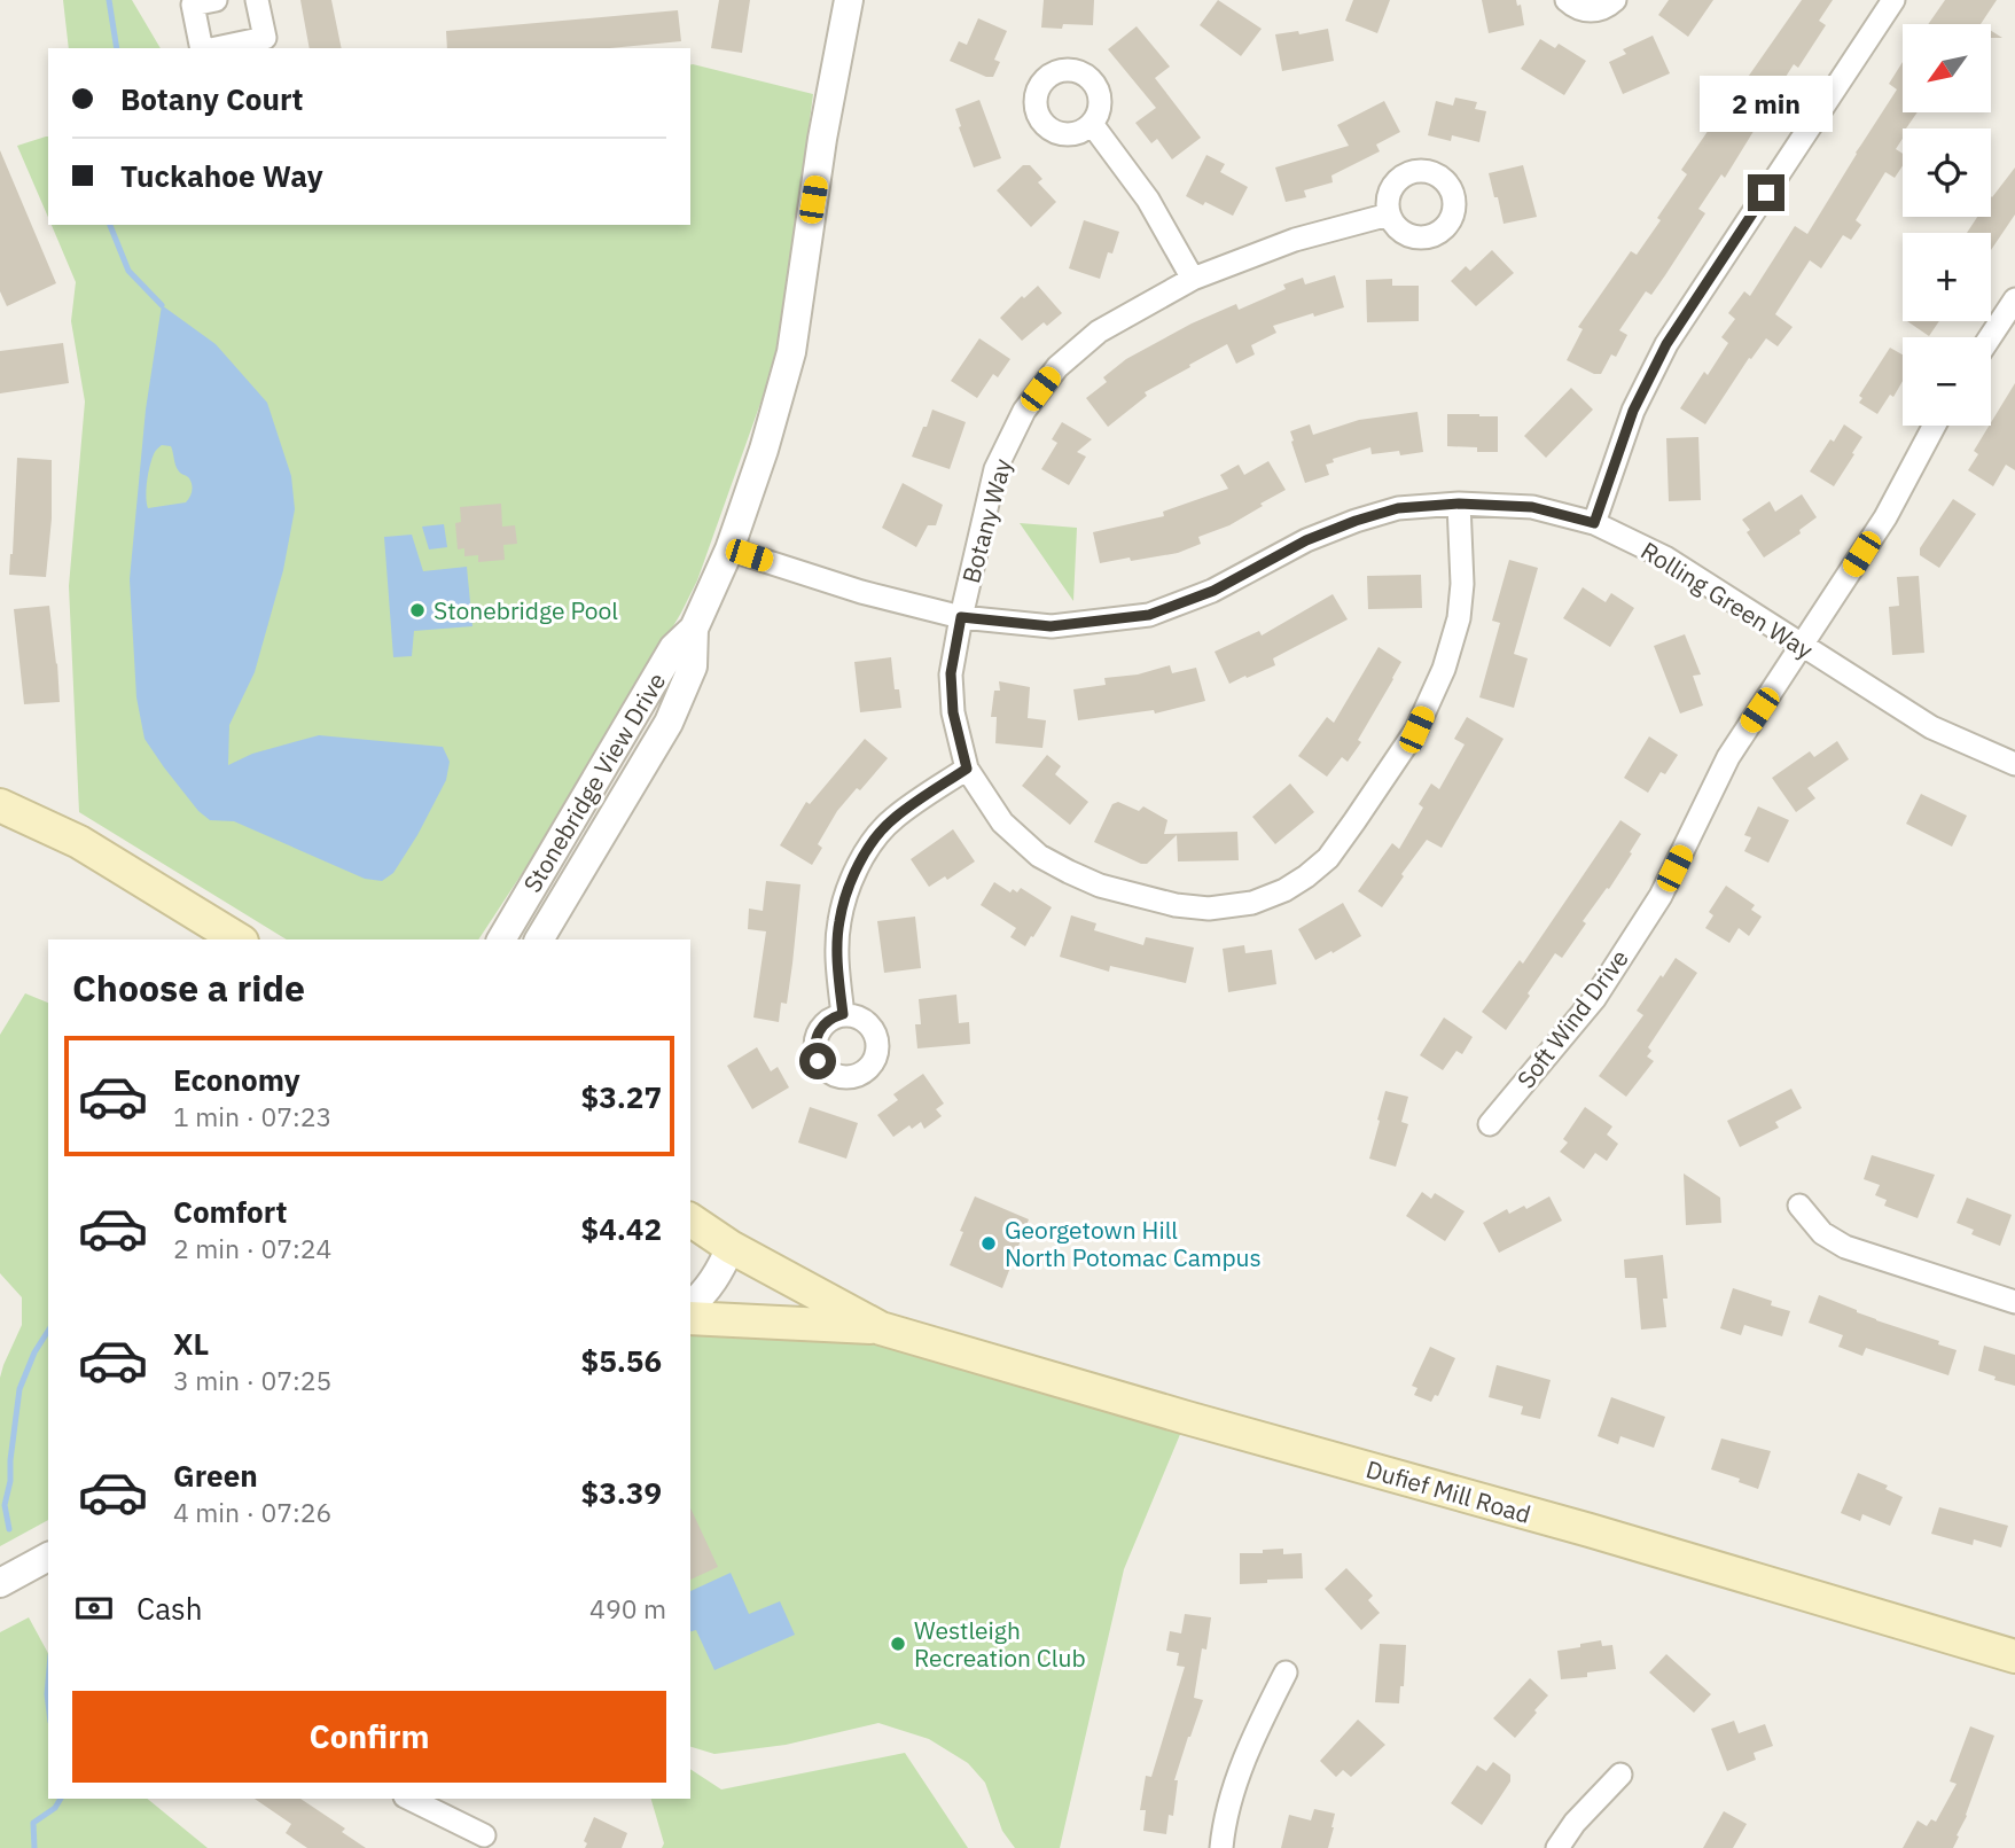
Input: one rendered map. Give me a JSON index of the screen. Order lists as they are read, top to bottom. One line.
{"streets":{"main road":["Dufief Mill Road"],"street":["Botany Way","Rolling Green Way","Stonebridge View Drive","Soft Wind Drive"]},"crossings":[["Botany Way","Rolling Green Way"],["Rolling Green Way","Stonebridge View Drive"],["Rolling Green Way","Soft Wind Drive"]],"places":["Stonebridge Pool","Georgetown Hill North Potomac Campus","Westleigh Recreation Club"],"north":"bottom left","page":{"map_buttons":["+","−"],"banner":["Botany Court","Tuckahoe Way"],"bubble":"2 min","heading":"Choose a ride","list":[{"name":"Economy","note":"1 min · 07:23","value":"$3.27"},{"name":"Comfort","note":"2 min · 07:24","value":"$4.42"},{"name":"XL","note":"3 min · 07:25","value":"$5.56"},{"name":"Green","note":"4 min · 07:26","value":"$3.39"}],"pay":["Cash","490 m"],"buttons":"Confirm"}}
